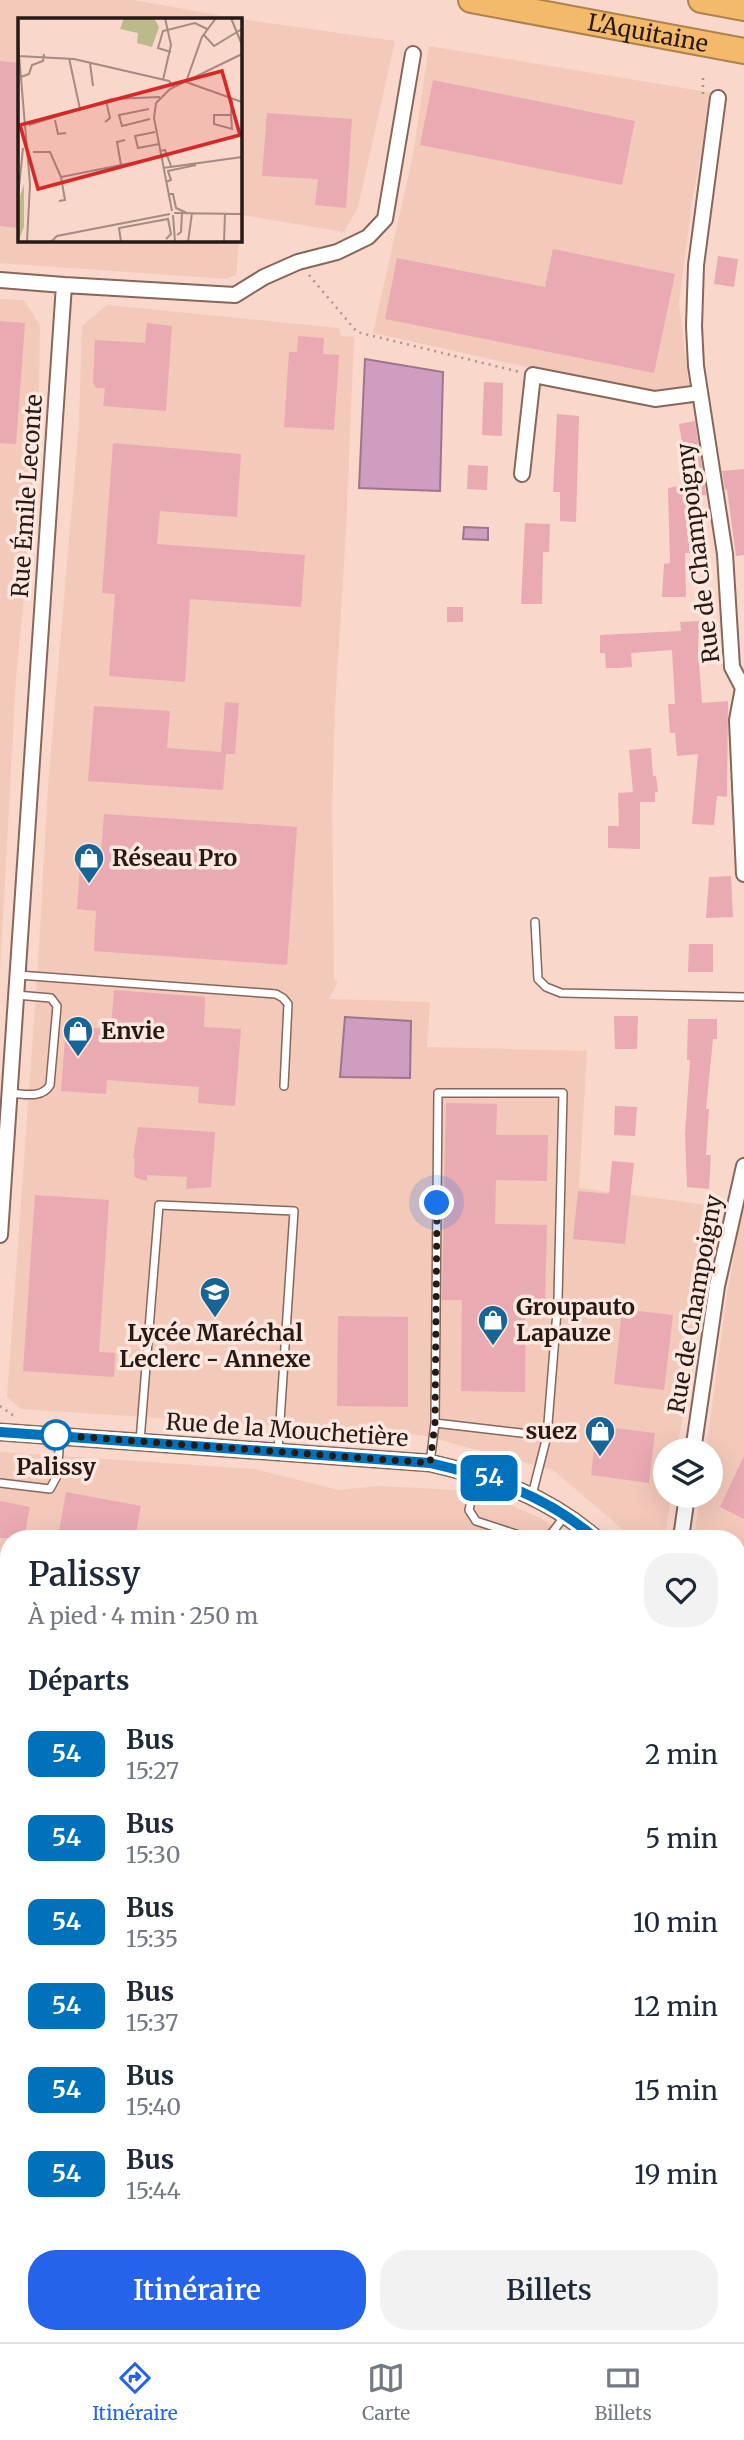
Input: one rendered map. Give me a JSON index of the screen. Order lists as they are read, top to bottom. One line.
{"streets":{"highway":["L'Aquitaine"],"street":["Rue Émile Leconte","Rue de Champoigny","Rue de la Mouchetière"]},"places":{"shop":["Réseau Pro","Envie","Groupauto Lapauze","suez"],"school or university":["Lycée Maréchal Leclerc - Annexe"],"other":["Palissy"]},"lines":["bus line 54"],"page":{"on_map":"54","heading":[["Palissy","À pied · 4 min · 250 m"],"Départs"],"list":[{"mark":"54","name":"Bus","note":"15:27","value":"2 min"},{"mark":"54","name":"Bus","note":"15:30","value":"5 min"},{"mark":"54","name":"Bus","note":"15:35","value":"10 min"},{"mark":"54","name":"Bus","note":"15:37","value":"12 min"},{"mark":"54","name":"Bus","note":"15:40","value":"15 min"},{"mark":"54","name":"Bus","note":"15:44","value":"19 min"}],"buttons":["Itinéraire","Billets"],"tabs":["Itinéraire","Carte","Billets"]}}
